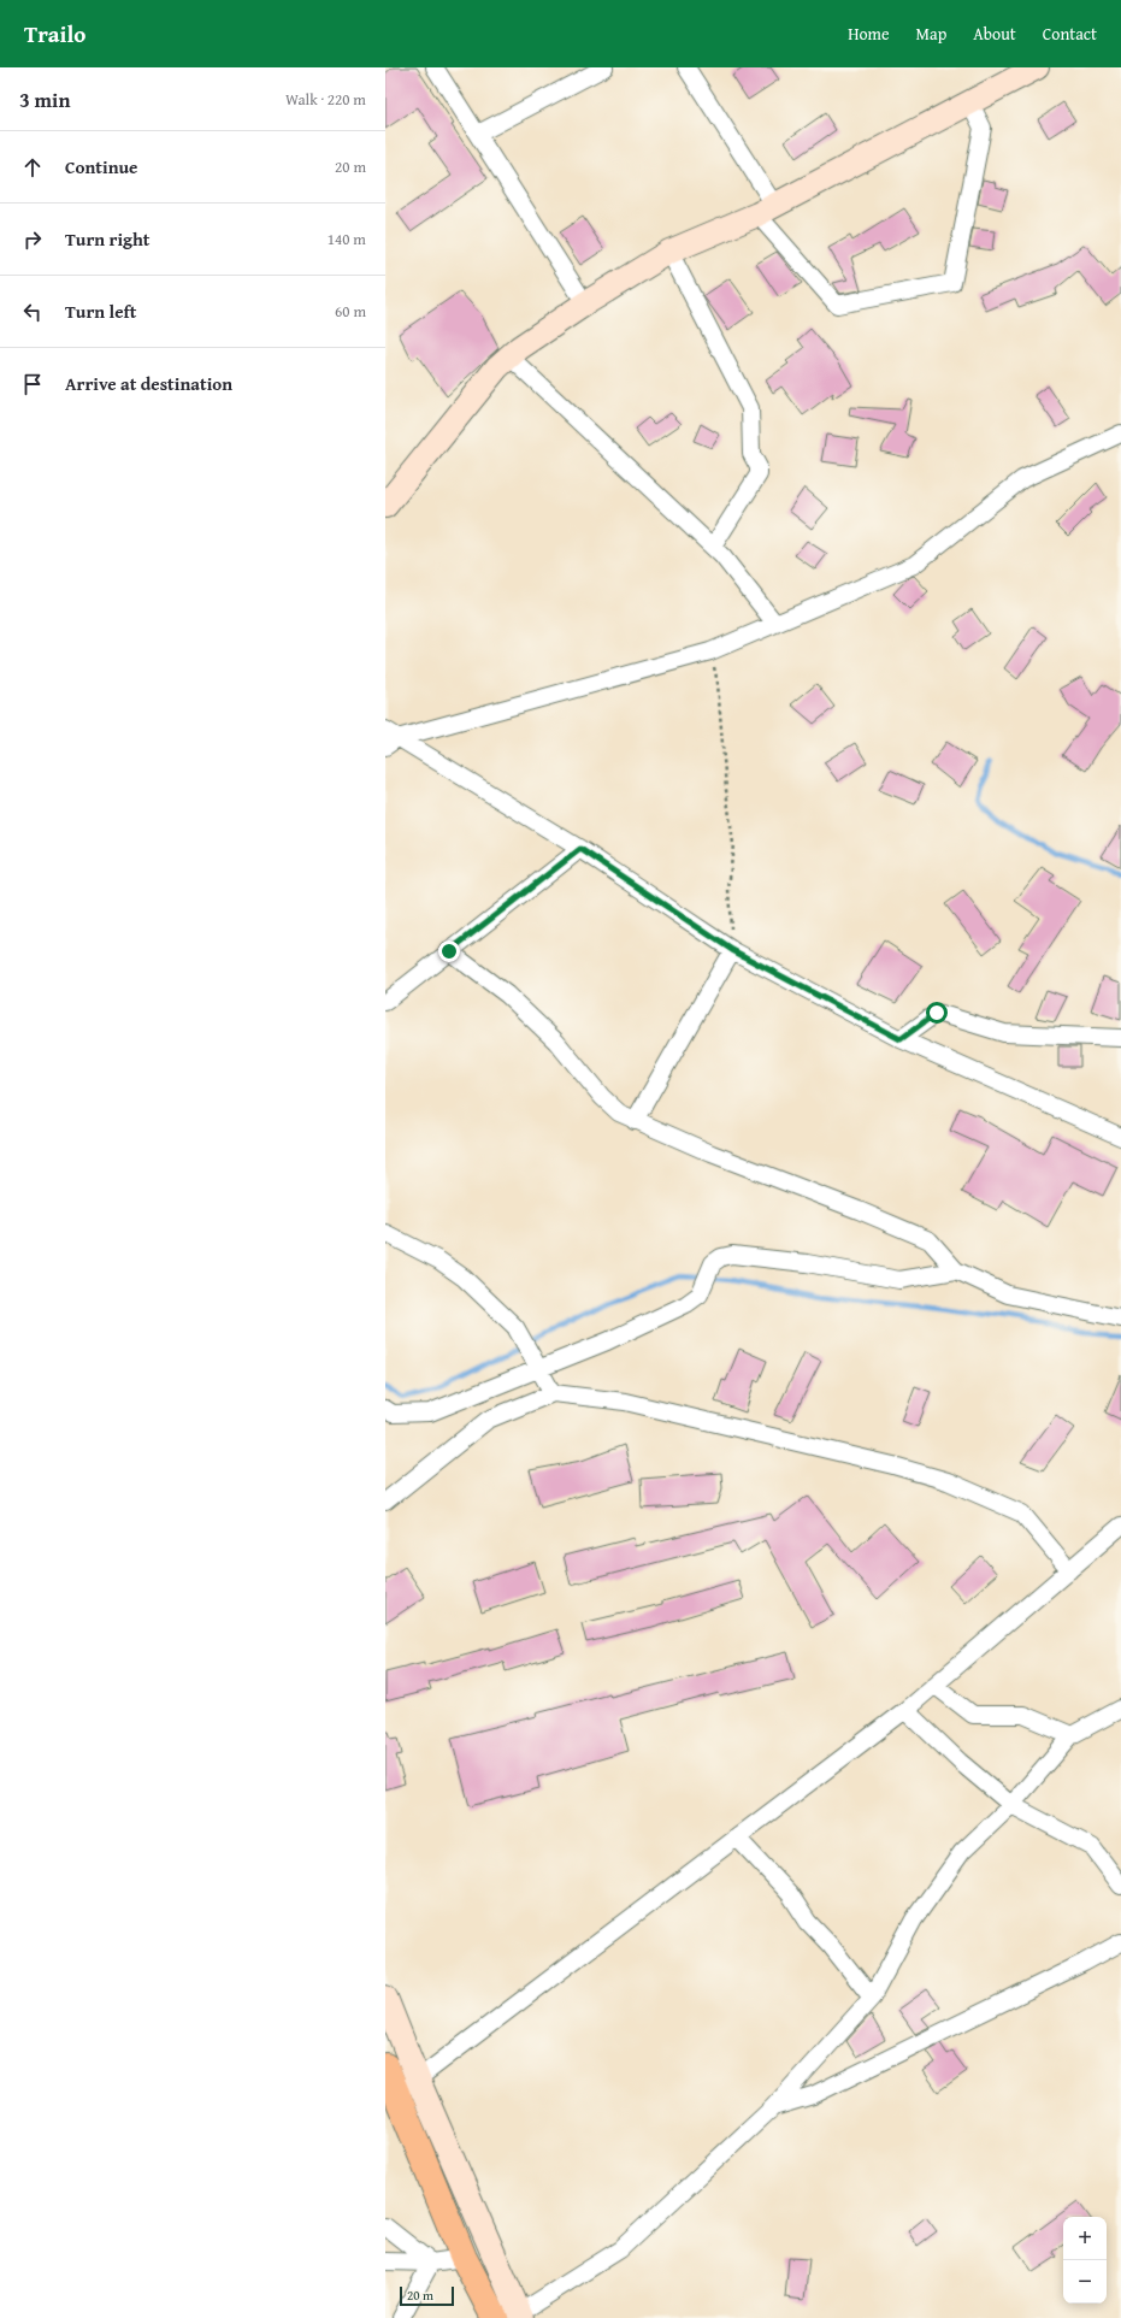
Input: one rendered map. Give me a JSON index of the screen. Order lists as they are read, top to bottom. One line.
{"scale_bar":"20 m","page":{"header":"Trailo","nav":["Home","Map","About","Contact"],"heading":["3 min","Walk · 220 m"],"list":[["Continue","20 m"],["Turn right","140 m"],["Turn left","60 m"],"Arrive at destination"],"map_buttons":["+","−"],"scale":"20 m"}}
